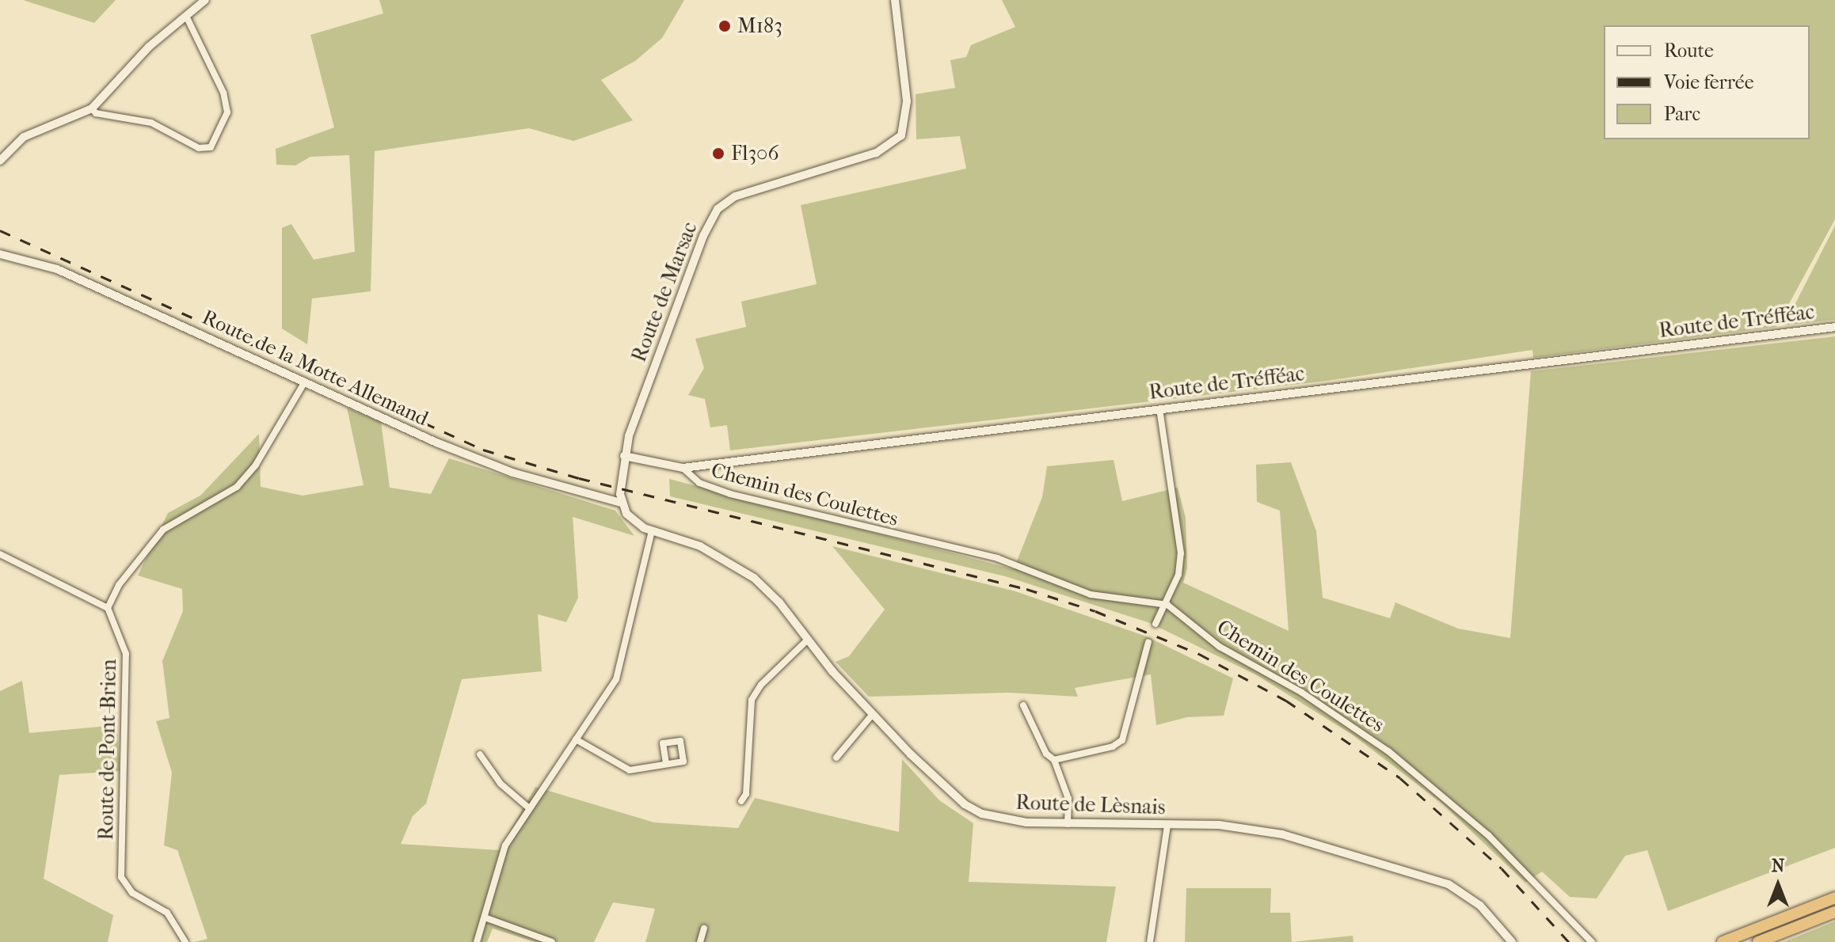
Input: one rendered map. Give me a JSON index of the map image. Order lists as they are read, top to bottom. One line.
{"streets":{"street":["Route de Marsac","Route de Tréfféac","Route de la Motte Allemand","Chemin des Coulettes","Route de Pont-Brien","Route de Lèsnais"]},"crossings":[["Route de Marsac","Route de Tréfféac"],["Route de Tréfféac","Chemin des Coulettes"],["Route de la Motte Allemand","Route de Lèsnais"]],"places":["M183","Fl306"],"legend":["Route","Voie ferrée","Parc"],"north":"top"}
